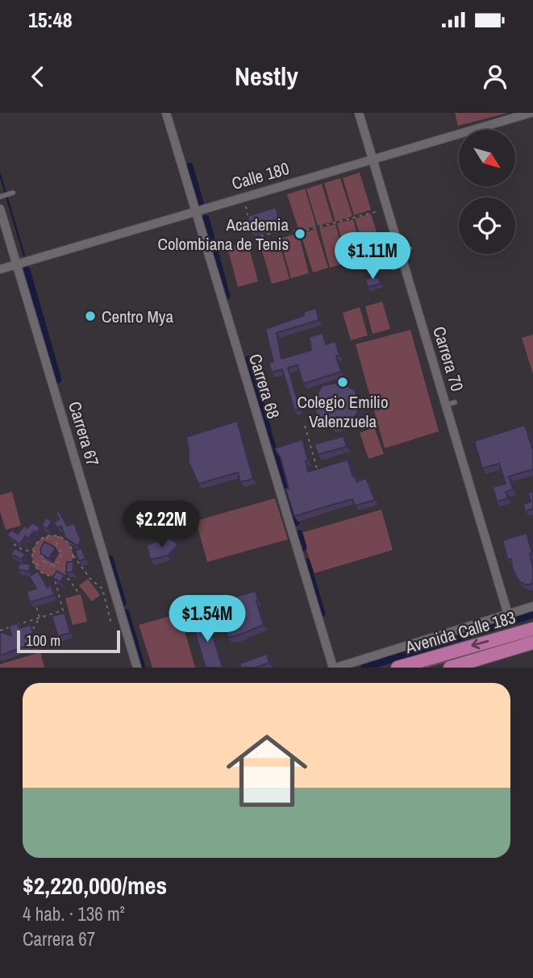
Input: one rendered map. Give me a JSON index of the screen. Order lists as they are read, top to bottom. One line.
{"streets":{"main road":["Avenida Calle 183"],"street":["Calle 180","Carrera 70","Carrera 68","Carrera 67"]},"crossings":[["Calle 180","Carrera 70"],["Calle 180","Carrera 68"],["Calle 180","Carrera 67"]],"places":["Academia Colombiana de Tenis","Centro Mya","Colegio Emilio Valenzuela"],"scale_bar":"100 m","north":"bottom right","page":{"status":"15:48","header":"Nestly","price":["$1.11M","$2.22M","$1.54M"],"scale":"100 m","list":[{"name":"$2,220,000/mes","note":"4 hab. · 136 m² · Carrera 67"}]}}
